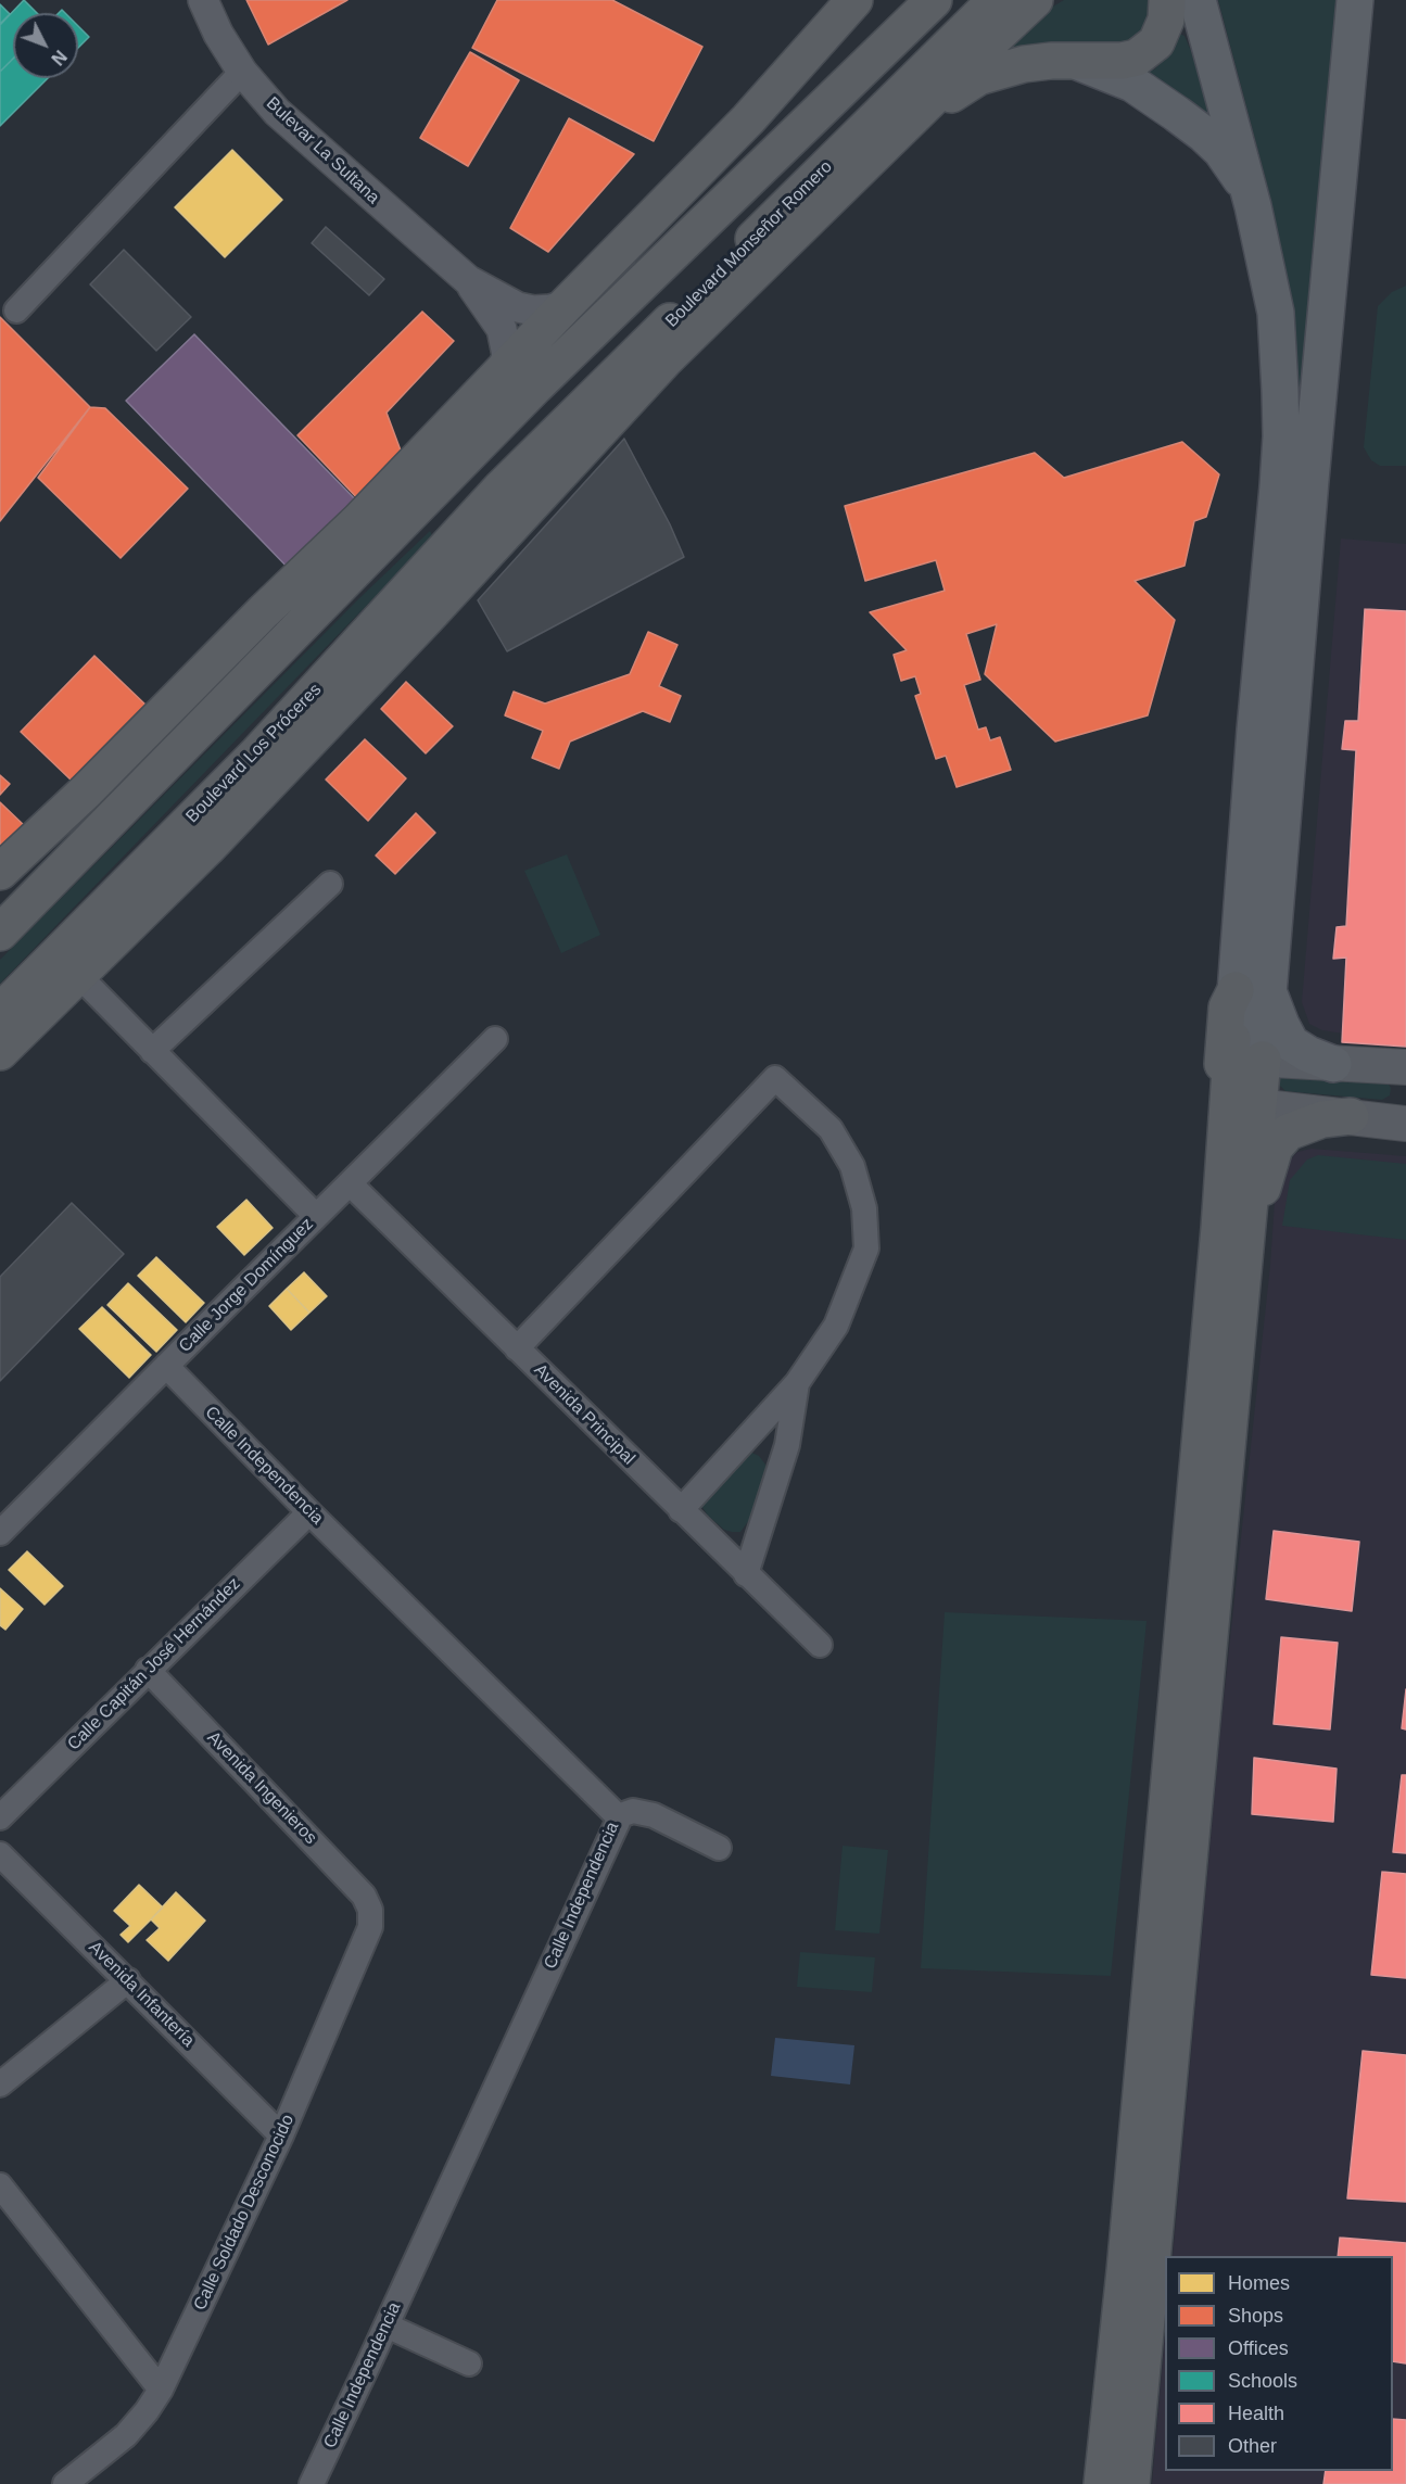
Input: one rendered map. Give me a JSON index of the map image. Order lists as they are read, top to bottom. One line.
{"streets":{"highway":["Boulevard Monseñor Romero","Boulevard Los Próceres"],"street":["Bulevar La Sultana","Calle Jorge Domínguez","Avenida Principal","Calle Independencia","Calle Capitán José Hernández","Avenida Ingenieros","Avenida Infantería","Calle Soldado Desconocido"]},"crossings":[["Boulevard Monseñor Romero","Boulevard Los Próceres"],["Calle Jorge Domínguez","Avenida Principal"],["Calle Jorge Domínguez","Calle Independencia"],["Calle Independencia","Calle Capitán José Hernández"],["Calle Capitán José Hernández","Avenida Ingenieros"],["Avenida Ingenieros","Calle Soldado Desconocido"],["Avenida Infantería","Calle Soldado Desconocido"]],"legend":["Homes","Shops","Offices","Schools","Health","Other"],"north":"bottom right"}
